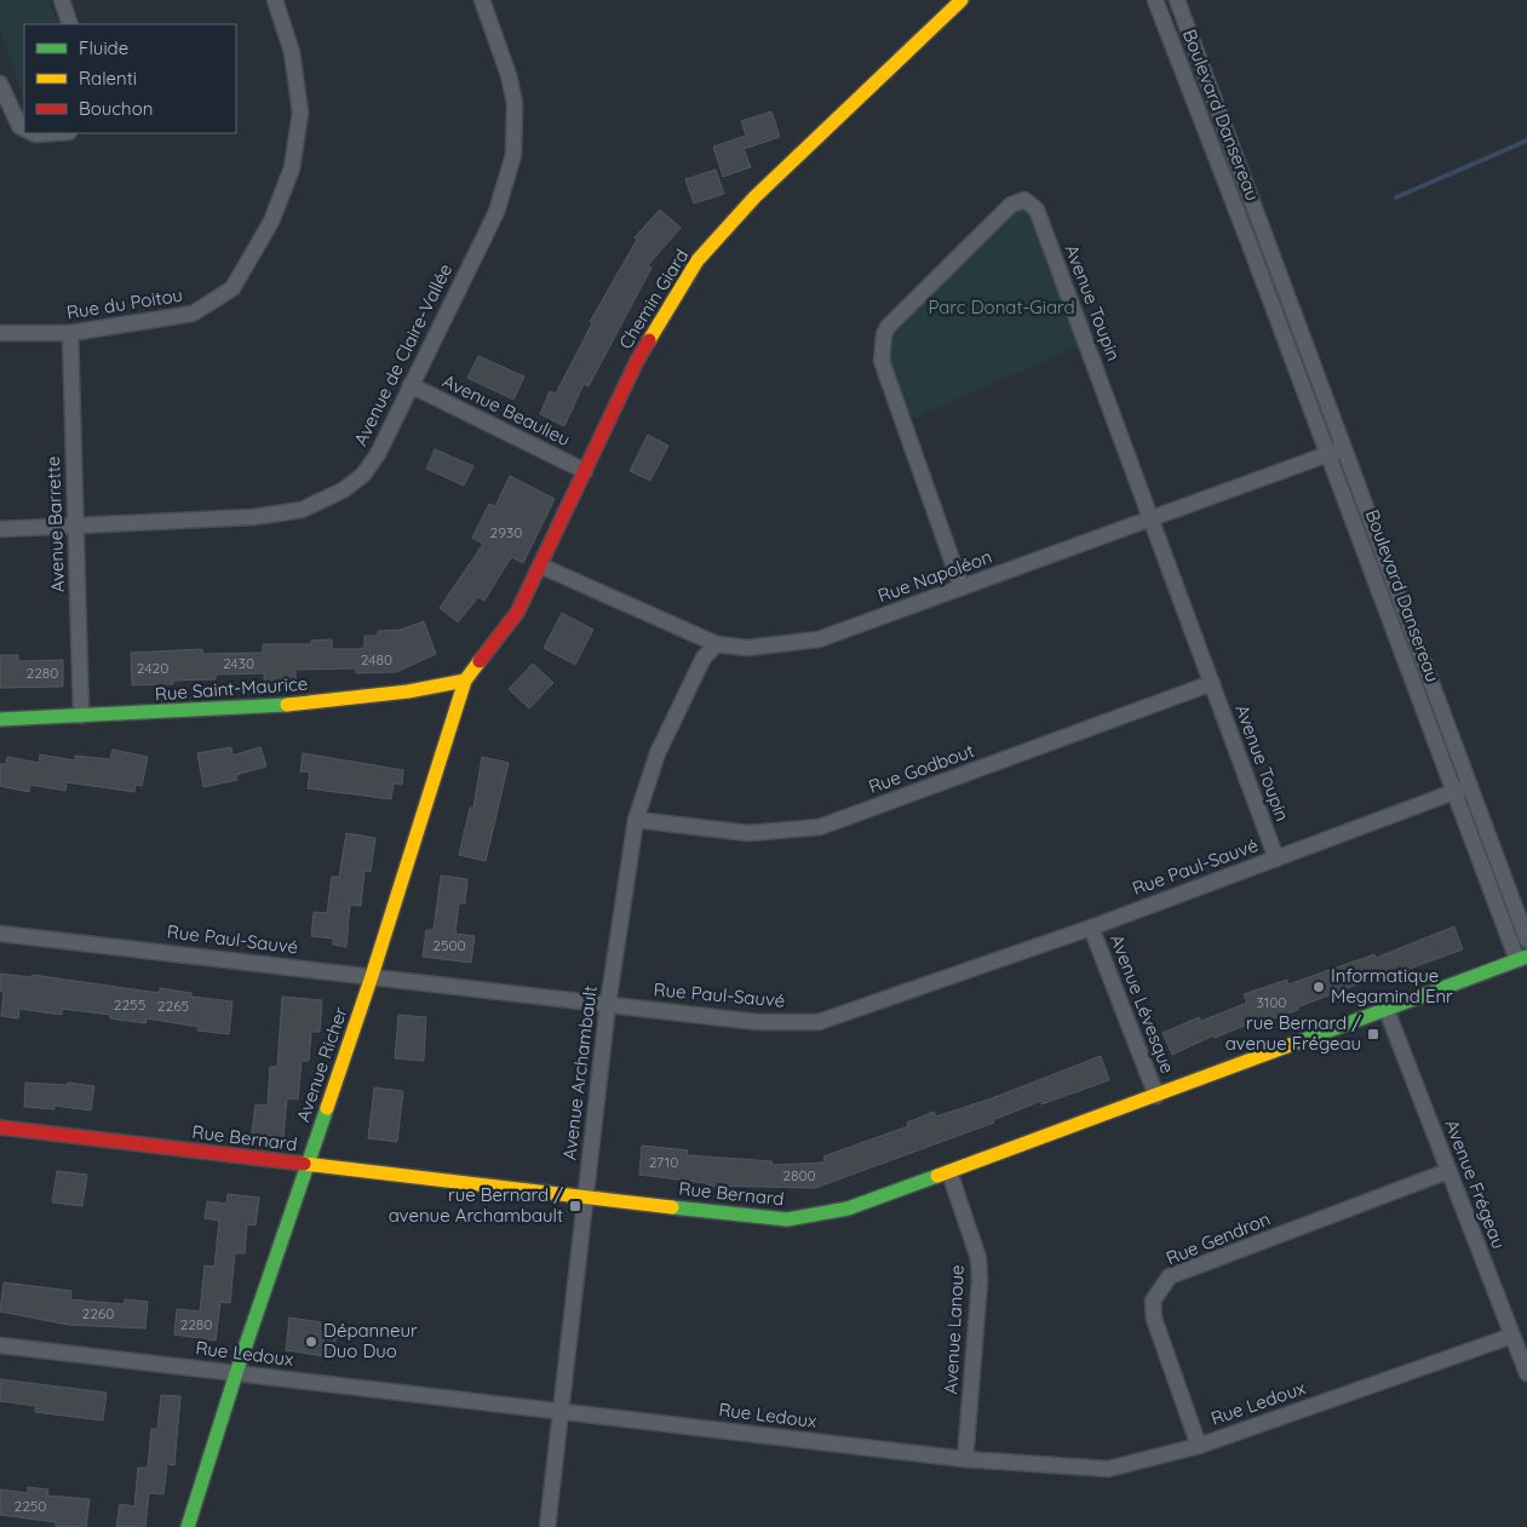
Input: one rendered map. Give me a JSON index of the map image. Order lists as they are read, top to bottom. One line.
{"streets":{"street":["Boulevard Dansereau","Chemin Giard","Avenue Toupin","Rue du Poitou","Avenue de Claire-Vallée","Avenue Beaulieu","Avenue Barrette","Rue Napoléon","Rue Saint-Maurice","Rue Godbout","Rue Paul-Sauvé","Avenue Lévesque","Avenue Richer","Avenue Archambault","Rue Bernard","Avenue Frégeau","Rue Gendron","Avenue Lanoue","Rue Ledoux"]},"crossings":[["Boulevard Dansereau","Rue Napoléon"],["Boulevard Dansereau","Rue Paul-Sauvé"],["Boulevard Dansereau","Rue Bernard"],["Chemin Giard","Avenue Beaulieu"],["Chemin Giard","Rue Napoléon"],["Chemin Giard","Rue Saint-Maurice"],["Chemin Giard","Avenue Richer"],["Avenue Toupin","Rue Napoléon"],["Avenue Toupin","Rue Godbout"],["Avenue Toupin","Rue Paul-Sauvé"],["Rue du Poitou","Avenue Barrette"],["Avenue de Claire-Vallée","Avenue Beaulieu"],["Avenue de Claire-Vallée","Avenue Barrette"],["Avenue Barrette","Rue Saint-Maurice"],["Rue Napoléon","Avenue Archambault"],["Rue Saint-Maurice","Avenue Richer"],["Rue Godbout","Avenue Archambault"],["Rue Paul-Sauvé","Avenue Lévesque"],["Rue Paul-Sauvé","Avenue Richer"],["Rue Paul-Sauvé","Avenue Archambault"],["Avenue Lévesque","Rue Bernard"],["Avenue Richer","Rue Bernard"],["Avenue Richer","Rue Ledoux"],["Avenue Archambault","Rue Bernard"],["Avenue Archambault","Rue Ledoux"],["Rue Bernard","Avenue Frégeau"],["Rue Bernard","Avenue Lanoue"],["Avenue Frégeau","Rue Gendron"],["Avenue Frégeau","Rue Ledoux"],["Rue Gendron","Rue Ledoux"],["Avenue Lanoue","Rue Ledoux"]],"parks":["Parc Donat-Giard"],"places":{"other":["Informatique Megamind Enr","Dépanneur Duo Duo"],"transit":["rue Bernard / avenue Frégeau","rue Bernard / avenue Archambault"]},"house_numbers":["2930","2480","2430","2420","2280","2500","3100","2255","2265","2710","2800","2260","2280","2250"],"legend":["Fluide","Ralenti","Bouchon"]}
